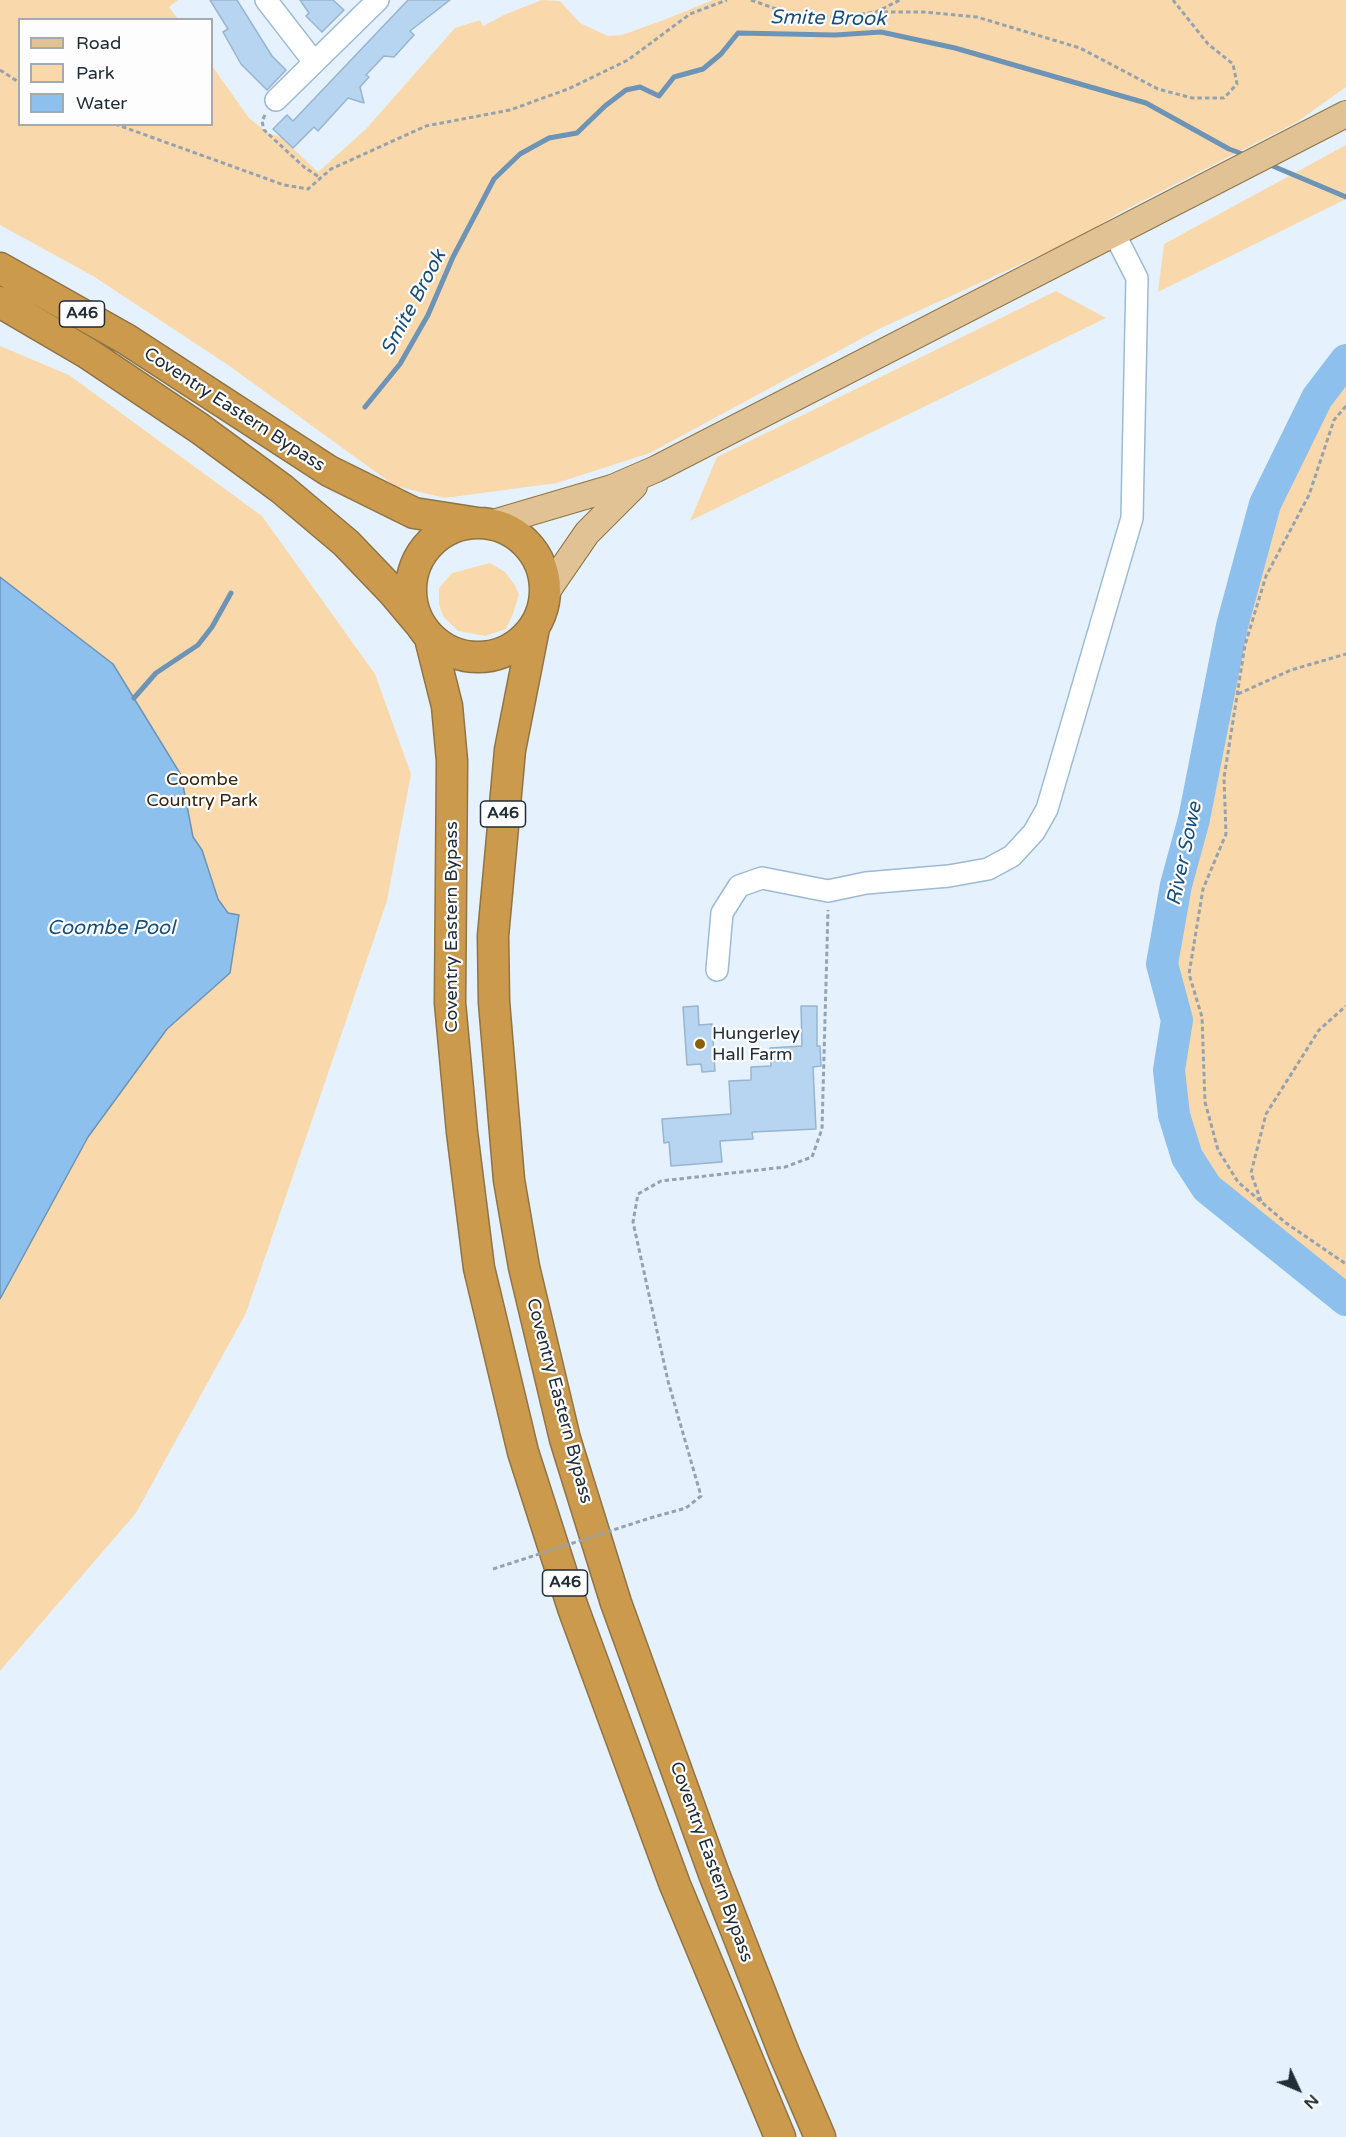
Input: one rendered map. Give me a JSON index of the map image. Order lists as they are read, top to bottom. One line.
{"streets":{"highway":["A46","Coventry Eastern Bypass"]},"water":["Smite Brook","River Sowe","Coombe Pool"],"parks":["Coombe Country Park"],"places":["Hungerley Hall Farm"],"legend":["Road","Park","Water"],"north":"bottom right"}
